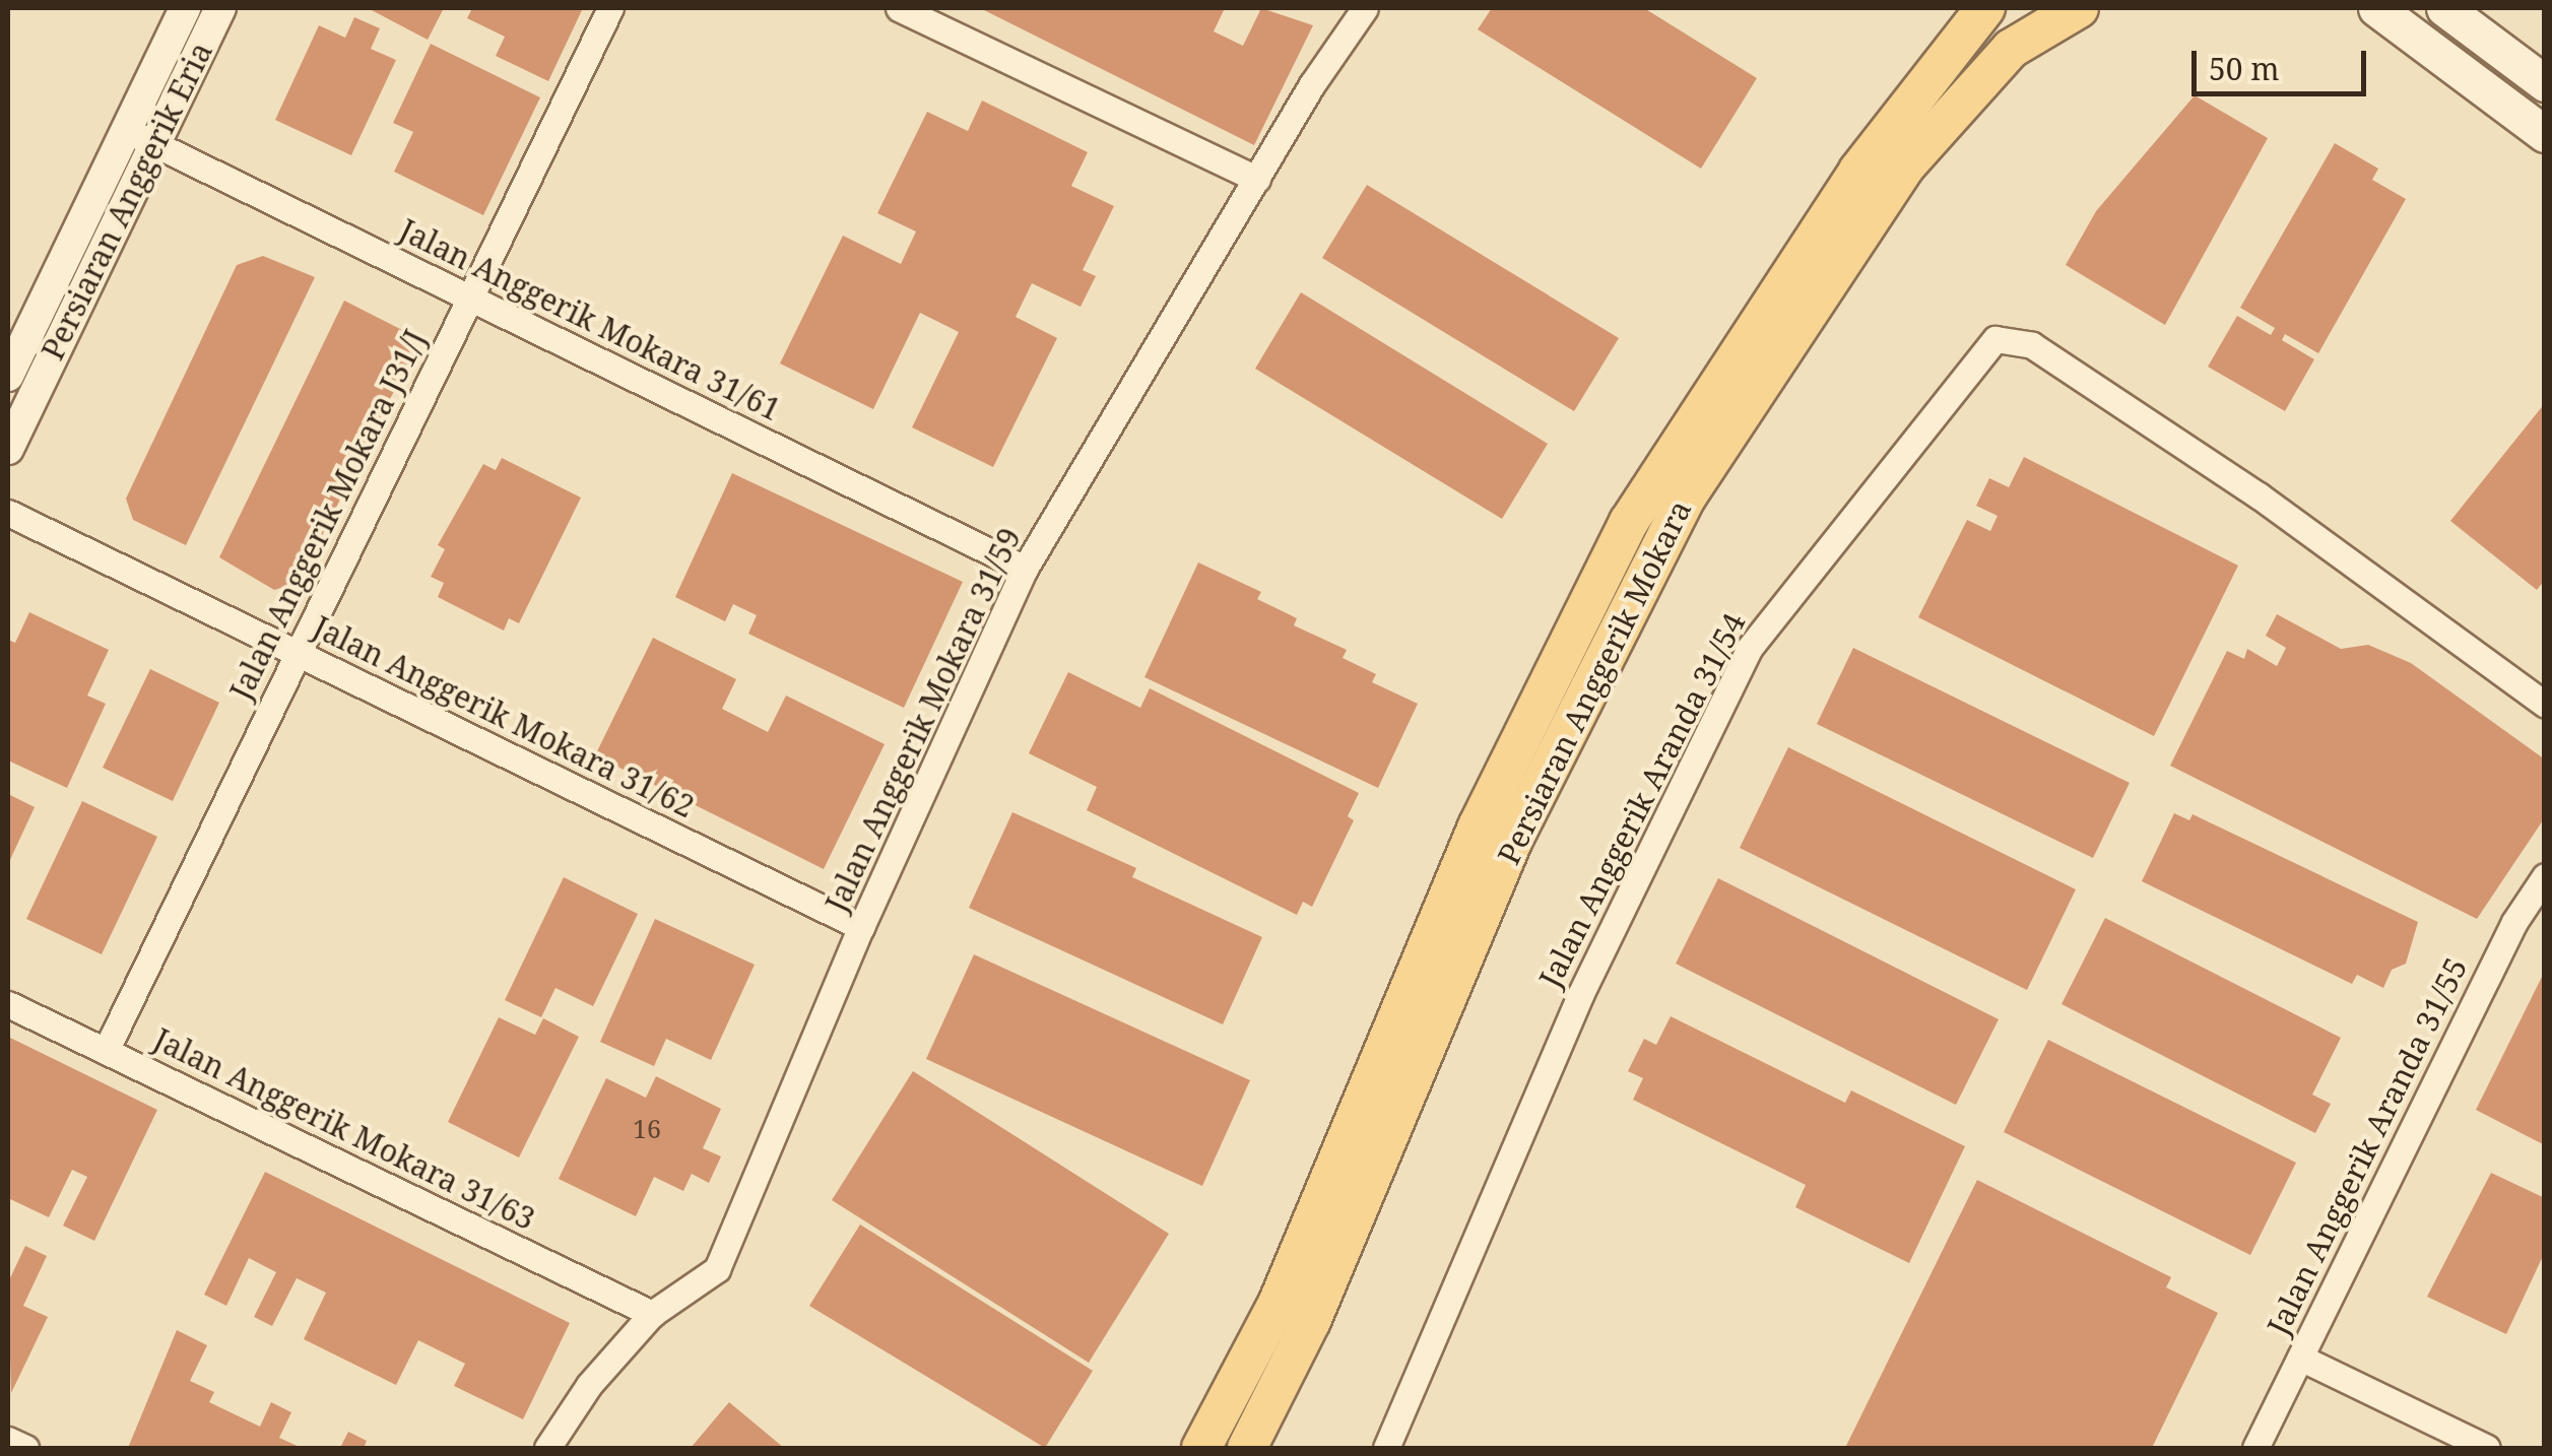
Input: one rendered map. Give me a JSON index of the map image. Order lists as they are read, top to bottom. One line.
{"streets":{"main road":["Persiaran Anggerik Mokara"],"street":["Persiaran Anggerik Eria","Jalan Anggerik Mokara 31/61","Jalan Anggerik Mokara J31/J","Jalan Anggerik Mokara 31/62","Jalan Anggerik Mokara 31/59","Jalan Anggerik Aranda 31/54","Jalan Anggerik Mokara 31/63","Jalan Anggerik Aranda 31/55"]},"crossings":[["Persiaran Anggerik Eria","Jalan Anggerik Mokara 31/61"],["Jalan Anggerik Mokara 31/61","Jalan Anggerik Mokara J31/J"],["Jalan Anggerik Mokara 31/61","Jalan Anggerik Mokara 31/59"],["Jalan Anggerik Mokara J31/J","Jalan Anggerik Mokara 31/62"],["Jalan Anggerik Mokara J31/J","Jalan Anggerik Mokara 31/63"],["Jalan Anggerik Mokara 31/62","Jalan Anggerik Mokara 31/59"],["Jalan Anggerik Mokara 31/59","Jalan Anggerik Mokara 31/63"]],"house_numbers":["16"],"scale_bar":"50 m"}
